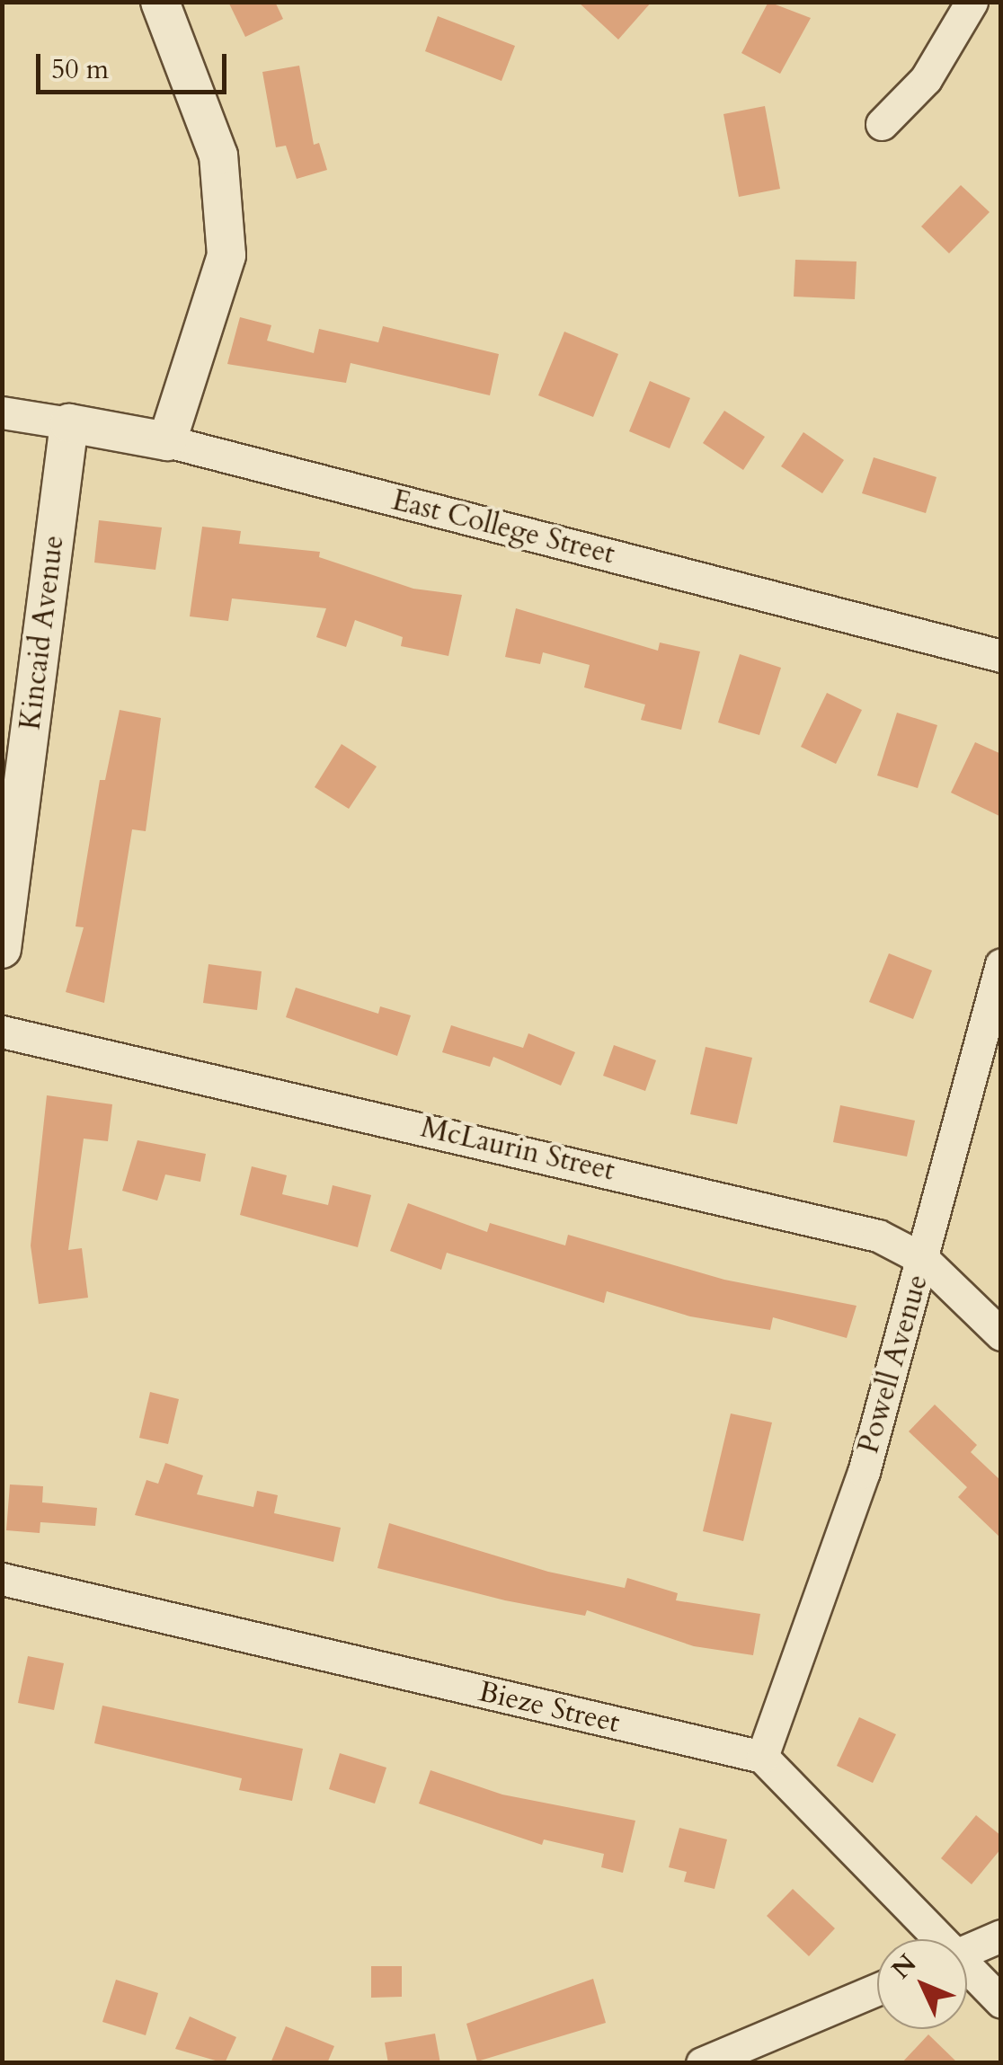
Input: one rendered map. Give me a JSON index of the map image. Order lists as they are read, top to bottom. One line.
{"streets":{"street":["East College Street","Kincaid Avenue","McLaurin Street","Powell Avenue","Bieze Street"]},"crossings":[["East College Street","Kincaid Avenue"],["McLaurin Street","Powell Avenue"],["Powell Avenue","Bieze Street"]],"scale_bar":"50 m","north":"top left"}
